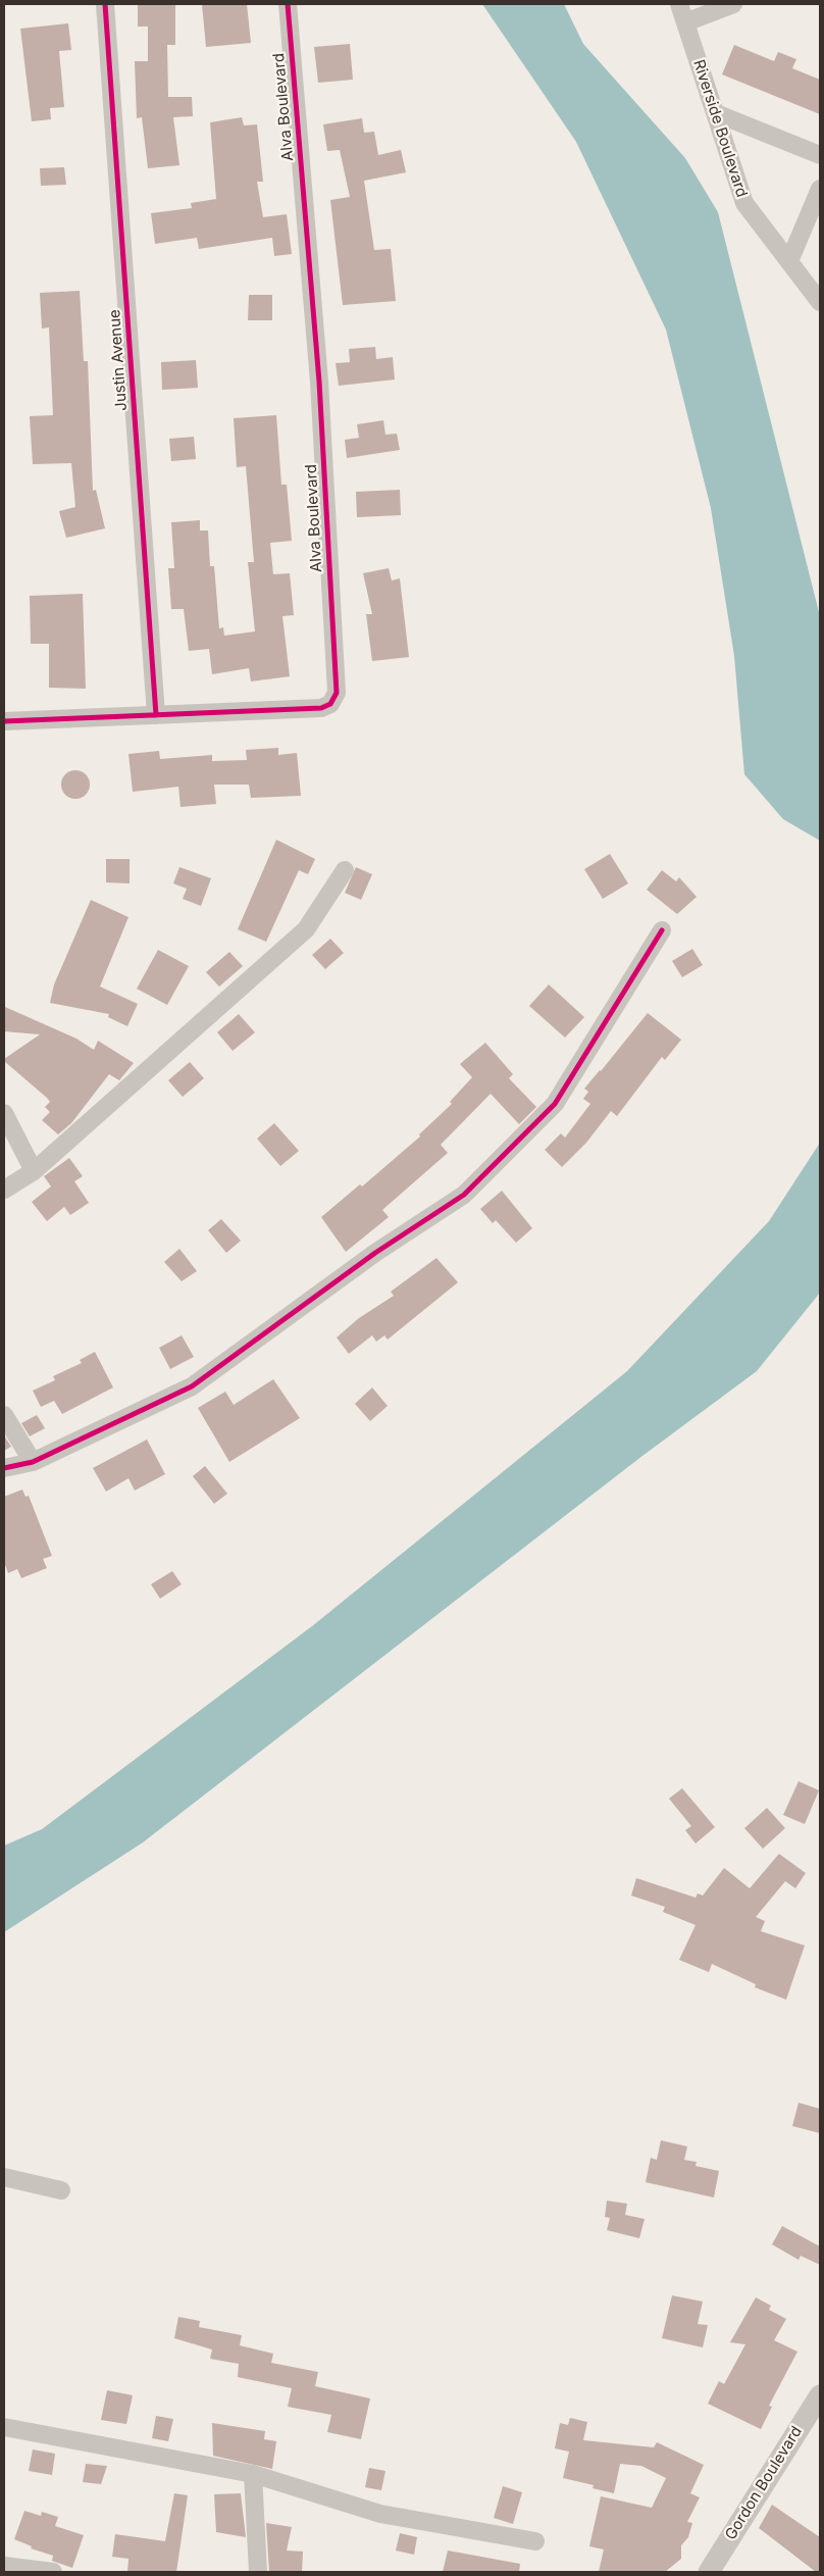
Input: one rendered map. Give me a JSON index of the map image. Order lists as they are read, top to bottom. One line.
{"streets":{"street":["Alva Boulevard","Riverside Boulevard","Justin Avenue","Gordon Boulevard"]},"crossings":[["Alva Boulevard","Justin Avenue"]]}
